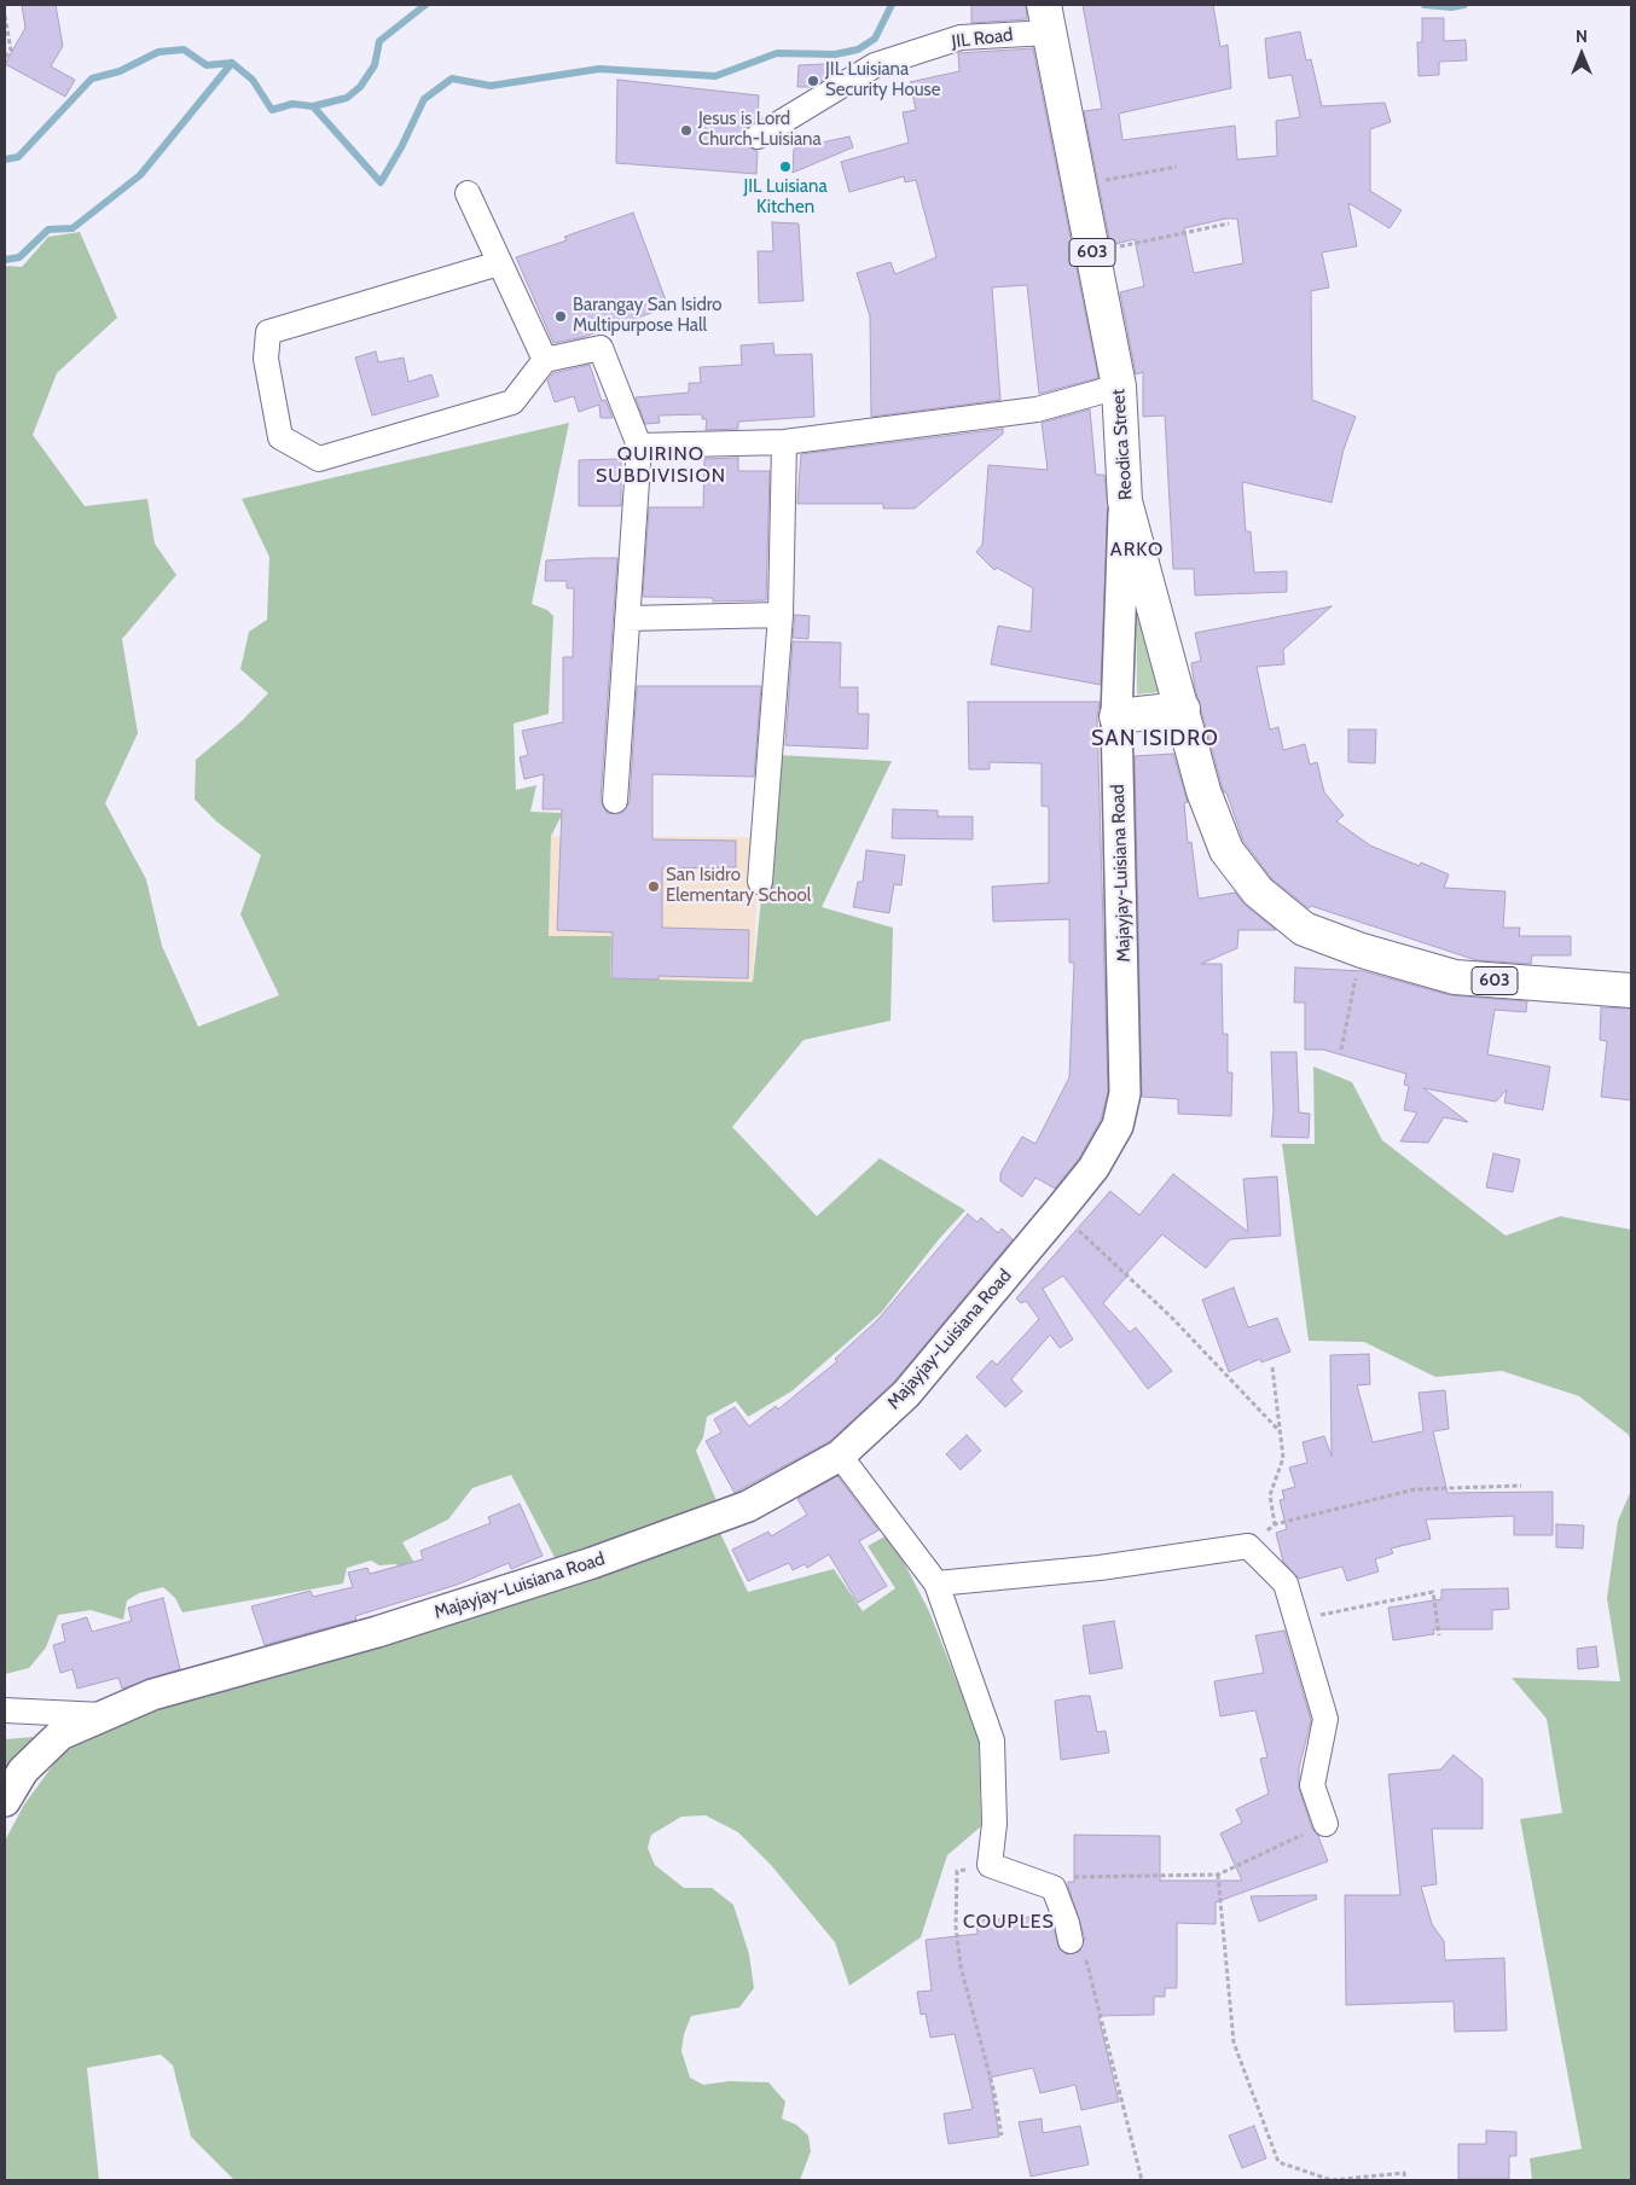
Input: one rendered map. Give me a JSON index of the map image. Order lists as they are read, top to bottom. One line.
{"streets":{"main road":["603","Reodica Street"],"street":["JIL Road","Majayjay-Luisiana Road"]},"crossings":[["JIL Road","Reodica Street"],["603","Reodica Street"],["Reodica Street","Majayjay-Luisiana Road"]],"districts":["QUIRINO SUBDIVISION","ARKO","SAN ISIDRO","COUPLES"],"places":["JIL Luisiana Security House","Jesus is Lord Church-Luisiana","JIL Luisiana Kitchen","Barangay San Isidro Multipurpose Hall","San Isidro Elementary School"],"north":"top"}
